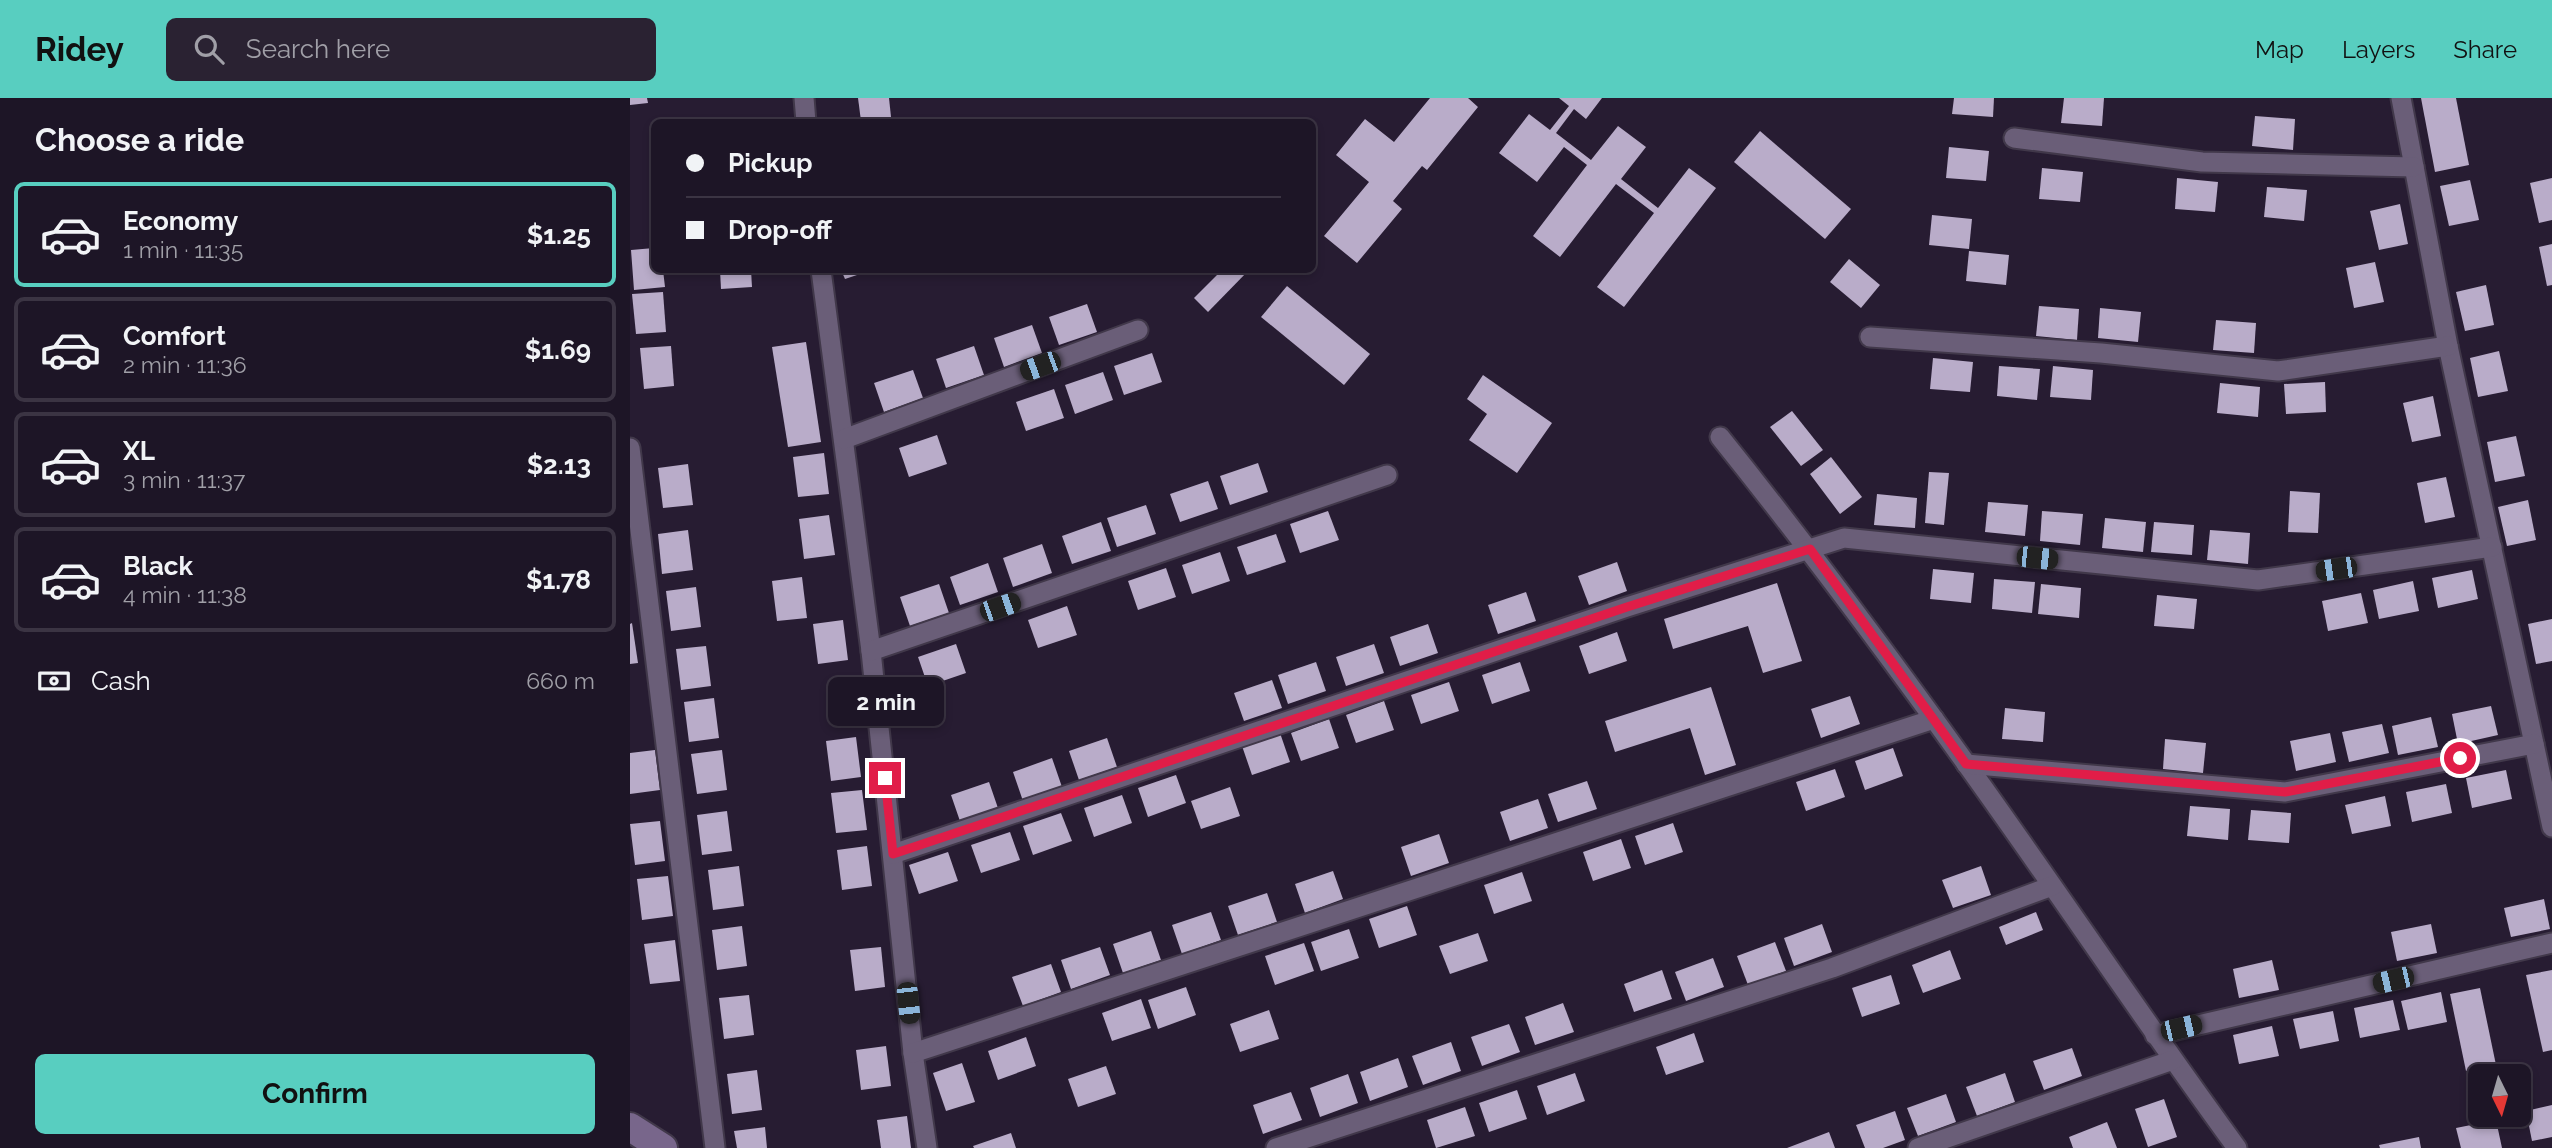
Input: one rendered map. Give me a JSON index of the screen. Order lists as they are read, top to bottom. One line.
{"north":"bottom","page":{"header":"Ridey","search":"Search here","nav":["Map","Layers","Share"],"heading":"Choose a ride","banner":["Pickup","Drop-off"],"list":[{"name":"Economy","note":"1 min · 11:35","value":"$1.25"},{"name":"Comfort","note":"2 min · 11:36","value":"$1.69"},{"name":"XL","note":"3 min · 11:37","value":"$2.13"},{"name":"Black","note":"4 min · 11:38","value":"$1.78"}],"pay":["Cash","660 m"],"bubble":"2 min","buttons":"Confirm"}}
